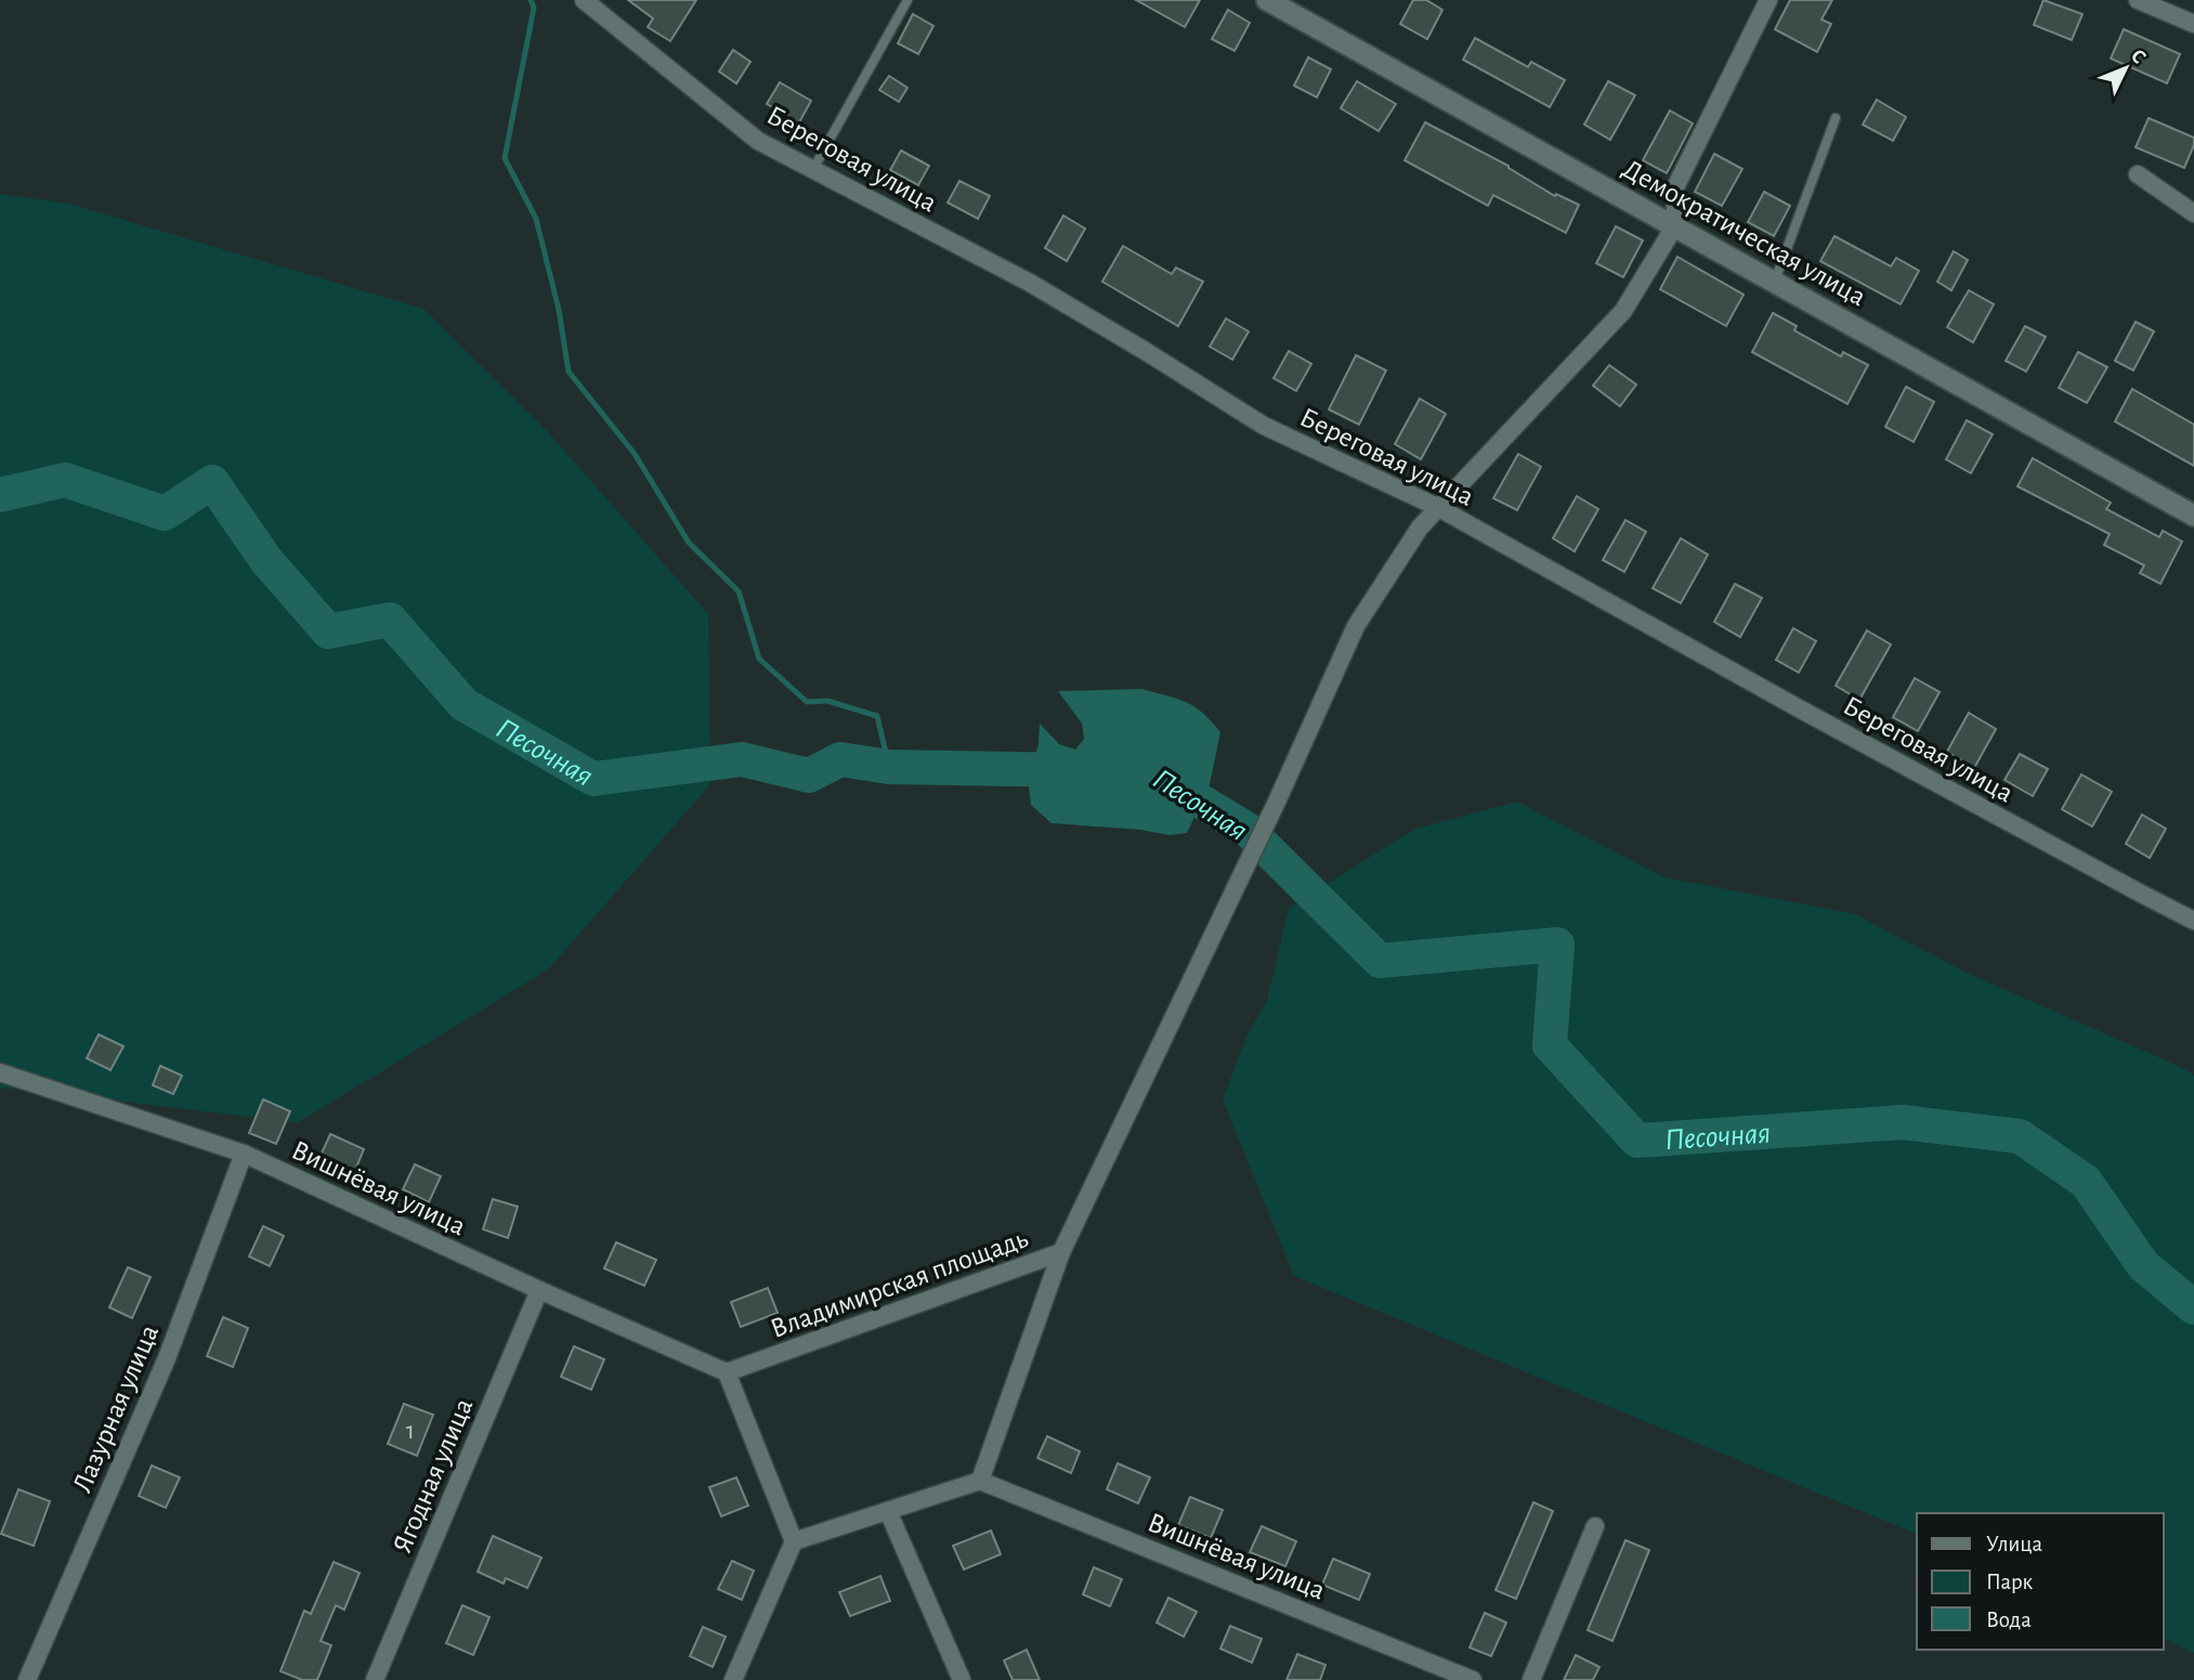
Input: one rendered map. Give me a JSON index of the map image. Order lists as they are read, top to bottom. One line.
{"streets":{"street":["Береговая улица","Демократическая улица","Вишнёвая улица","Владимирская площадь","Лазурная улица","Ягодная улица"]},"crossings":[["Вишнёвая улица","Владимирская площадь"],["Вишнёвая улица","Лазурная улица"],["Вишнёвая улица","Ягодная улица"]],"water":["Песочная"],"house_numbers":["1"],"legend":["Улица","Парк","Вода"],"north":"top right"}
